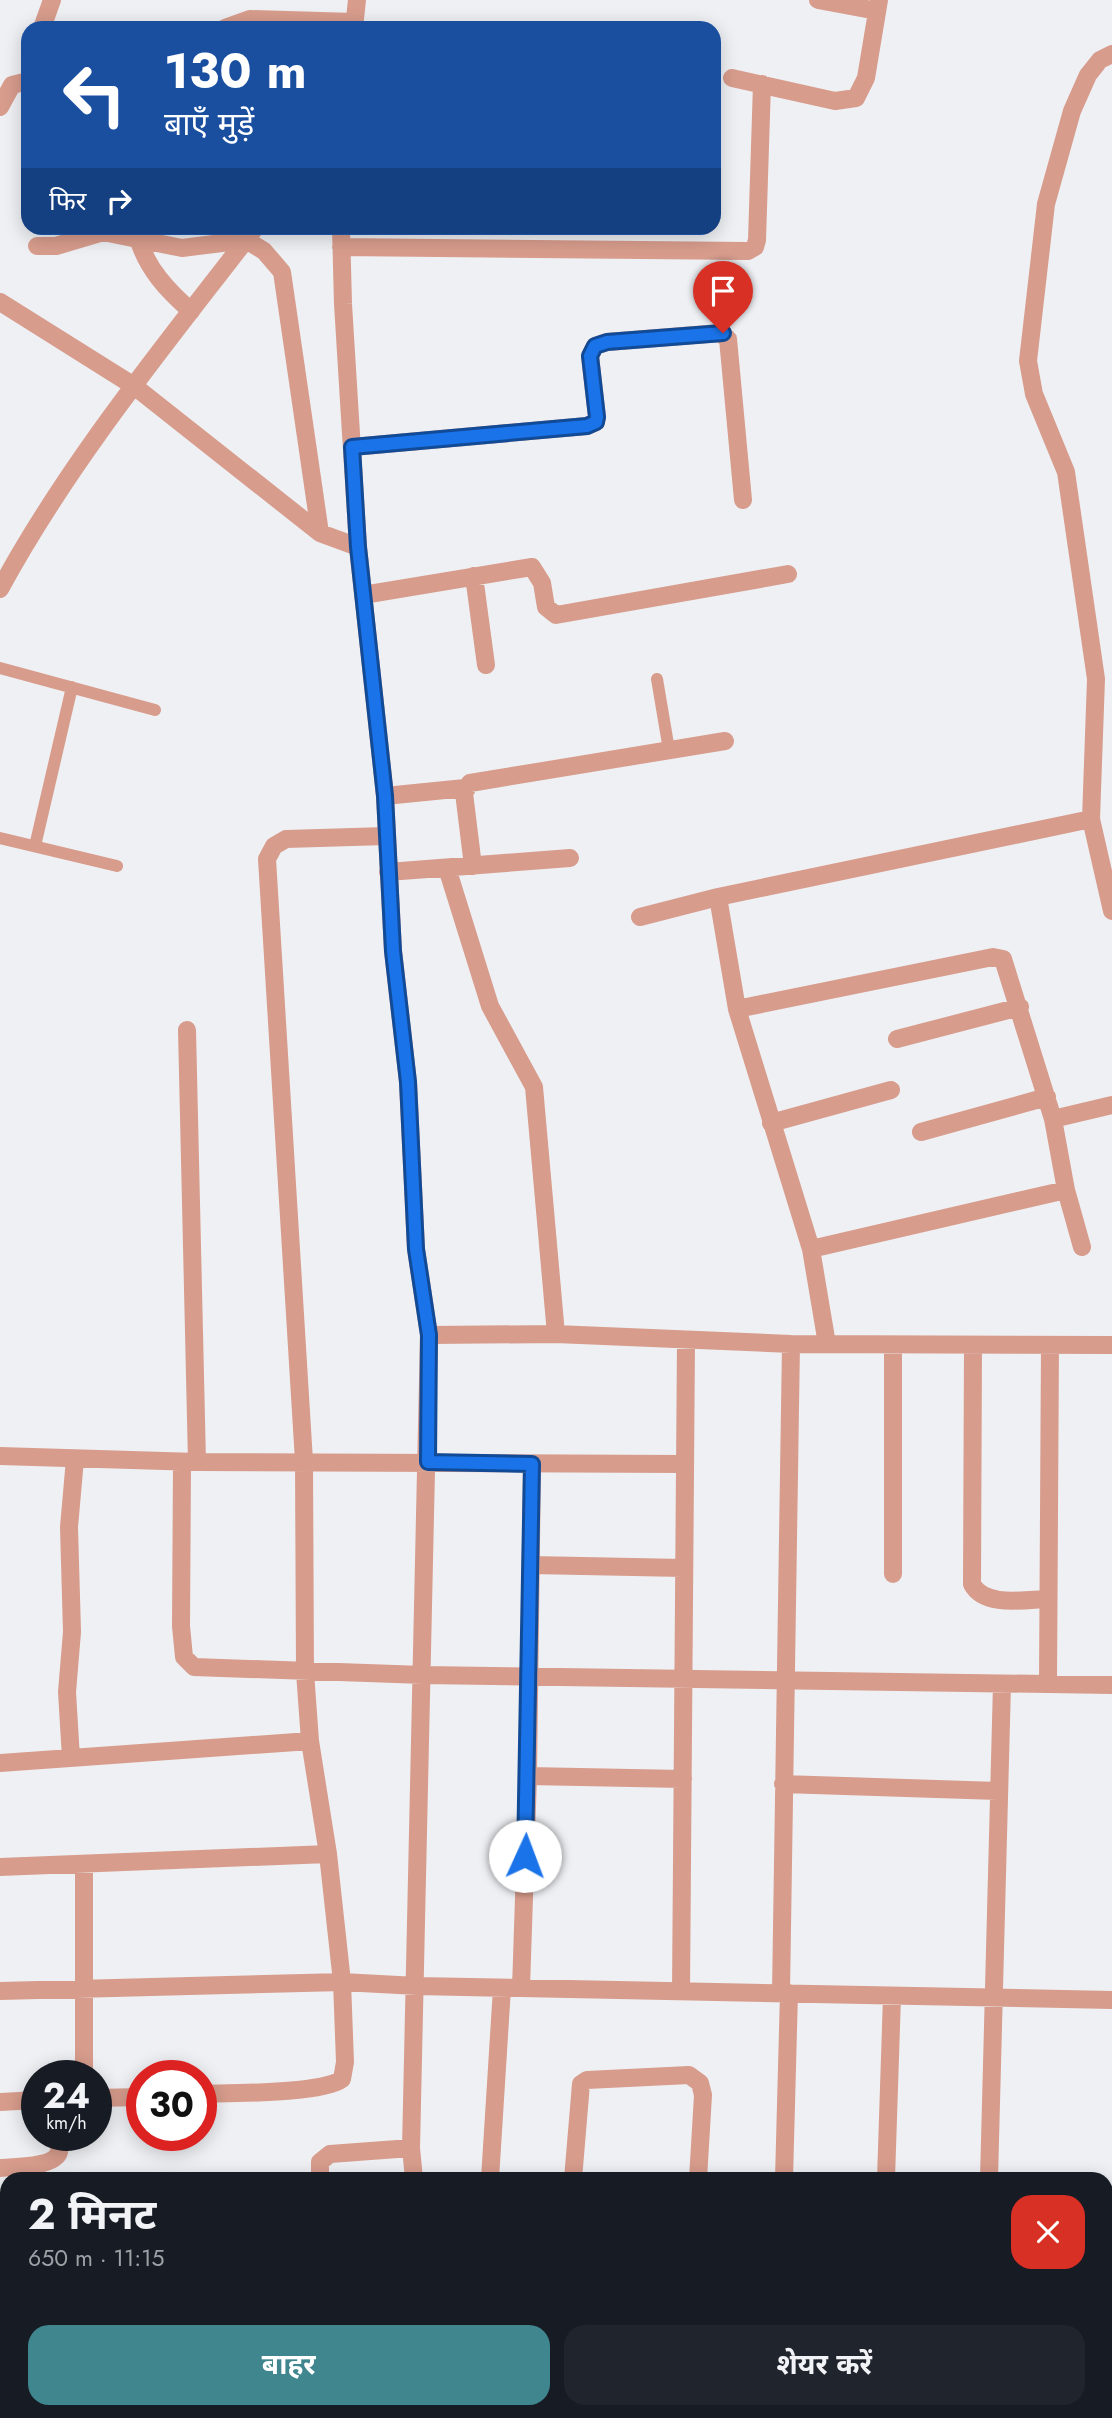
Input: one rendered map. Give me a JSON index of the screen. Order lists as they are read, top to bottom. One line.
{"page":{"turn":["130 m","बाएँ मुड़ें"],"then":"फिर","speed":"24 km/h","limit":"30","heading":["2 मिनट","650 m · 11:15"],"buttons":["बाहर","शेयर करें"]}}
